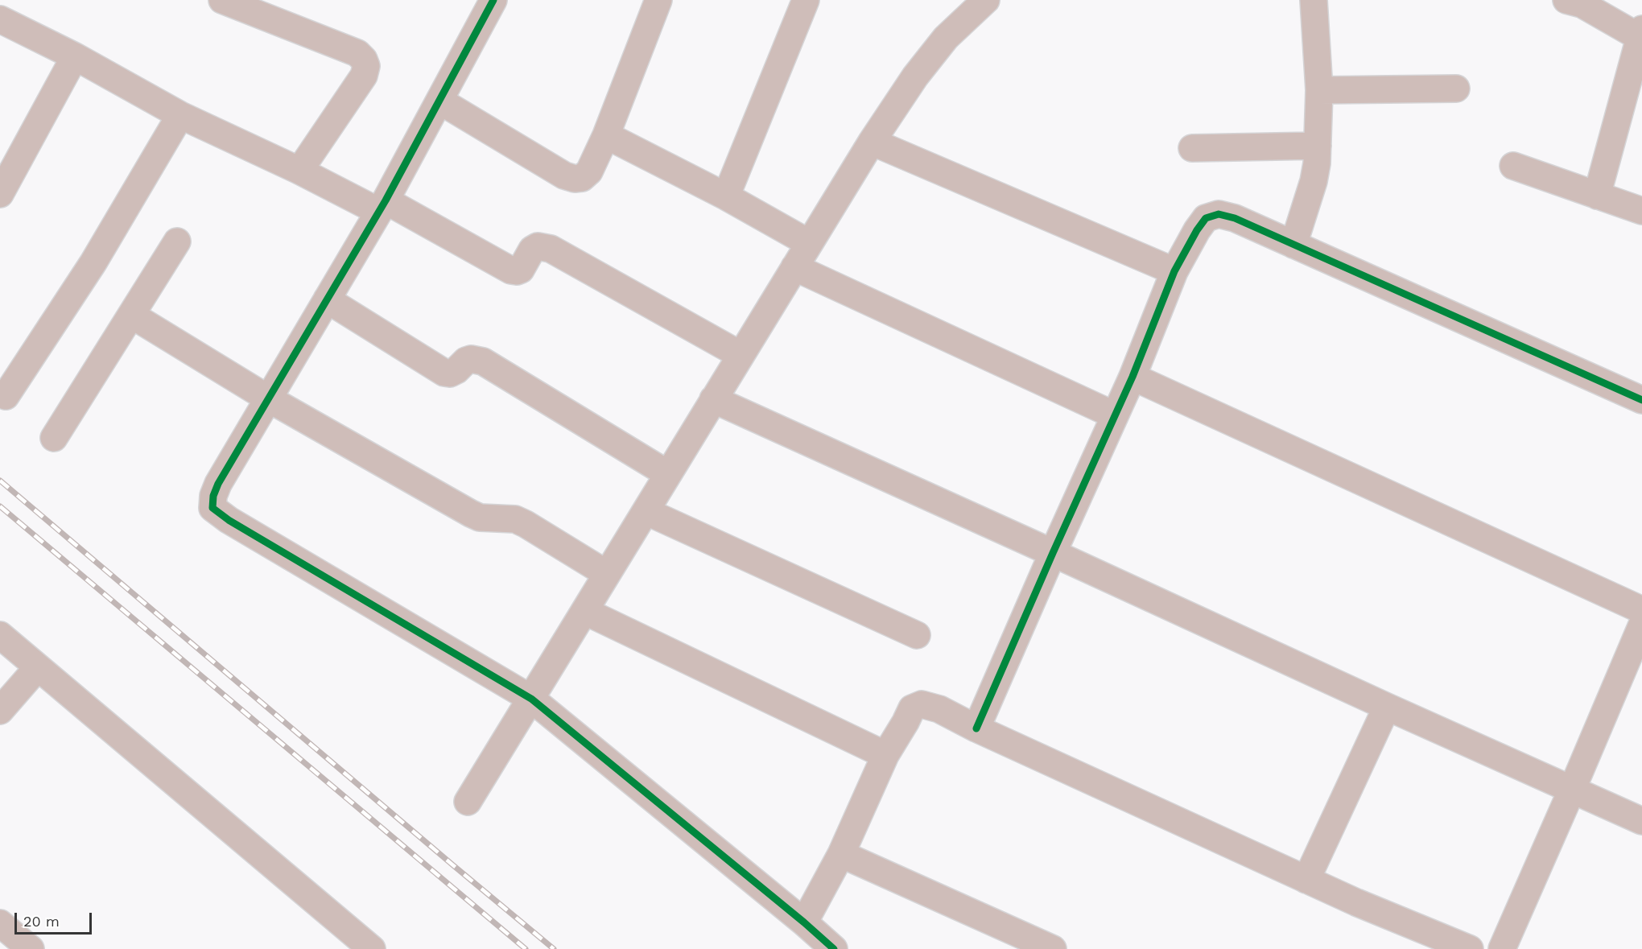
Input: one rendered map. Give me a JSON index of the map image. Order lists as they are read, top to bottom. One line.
{"scale_bar":"20 m"}
